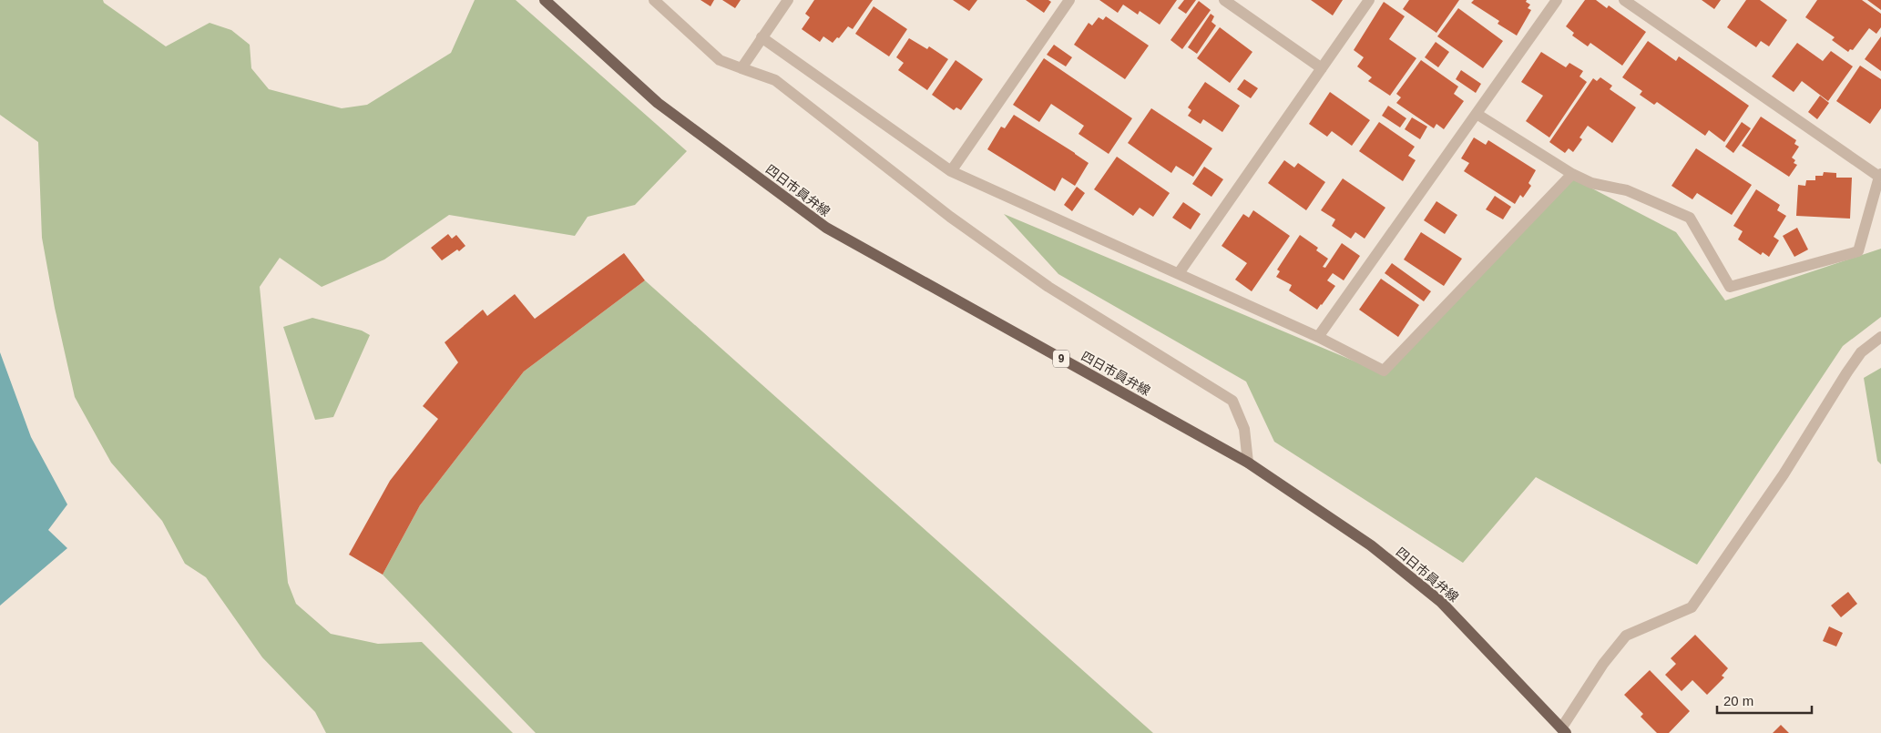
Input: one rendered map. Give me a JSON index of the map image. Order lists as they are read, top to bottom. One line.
{"streets":{"main road":["四日市員弁線","9"]},"scale_bar":"20 m"}
